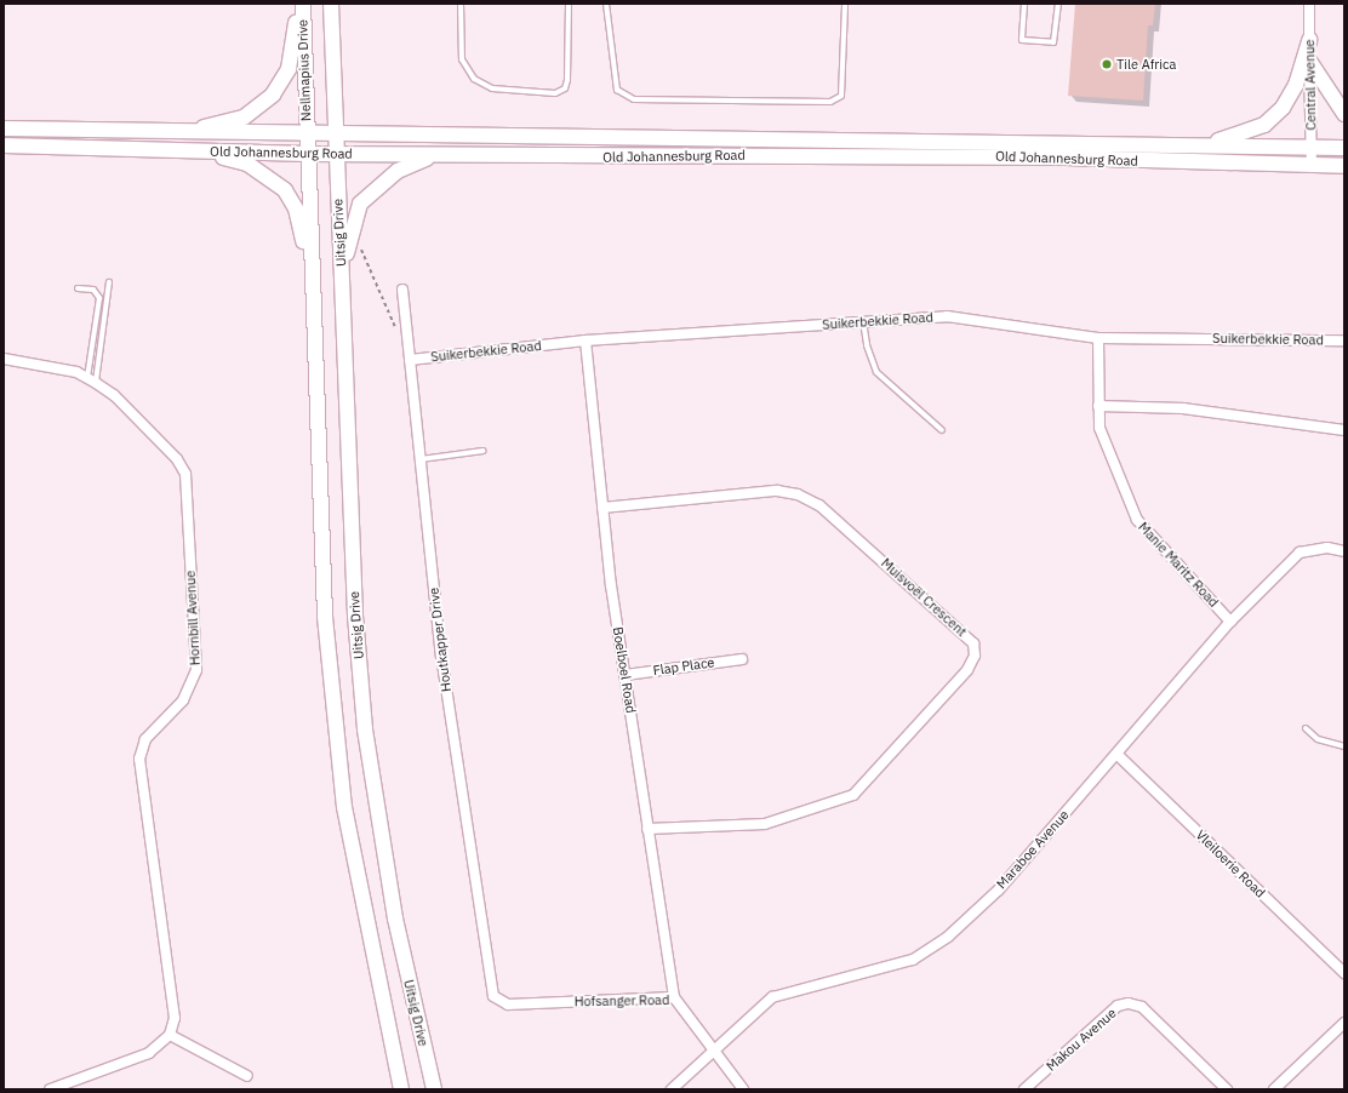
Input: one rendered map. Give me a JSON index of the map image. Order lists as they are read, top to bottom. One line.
{"streets":{"main road":["Nellmapius Drive","Old Johannesburg Road","Uitsig Drive"],"street":["Central Avenue","Suikerbekkie Road","Manie Maritz Road","Muisvoël Crescent","Hornbill Avenue","Houtkapper Drive","Flap Place","Boelboel Road","Maraboe Avenue","Vleiloerie Road","Hofsanger Road","Makou Avenue"]},"crossings":[["Nellmapius Drive","Old Johannesburg Road"],["Central Avenue","Old Johannesburg Road"],["Old Johannesburg Road","Uitsig Drive"],["Suikerbekkie Road","Manie Maritz Road"],["Suikerbekkie Road","Houtkapper Drive"],["Suikerbekkie Road","Boelboel Road"],["Manie Maritz Road","Maraboe Avenue"],["Muisvoël Crescent","Boelboel Road"],["Houtkapper Drive","Hofsanger Road"],["Flap Place","Boelboel Road"],["Boelboel Road","Hofsanger Road"],["Maraboe Avenue","Vleiloerie Road"],["Maraboe Avenue","Hofsanger Road"]],"places":["Tile Africa"]}
